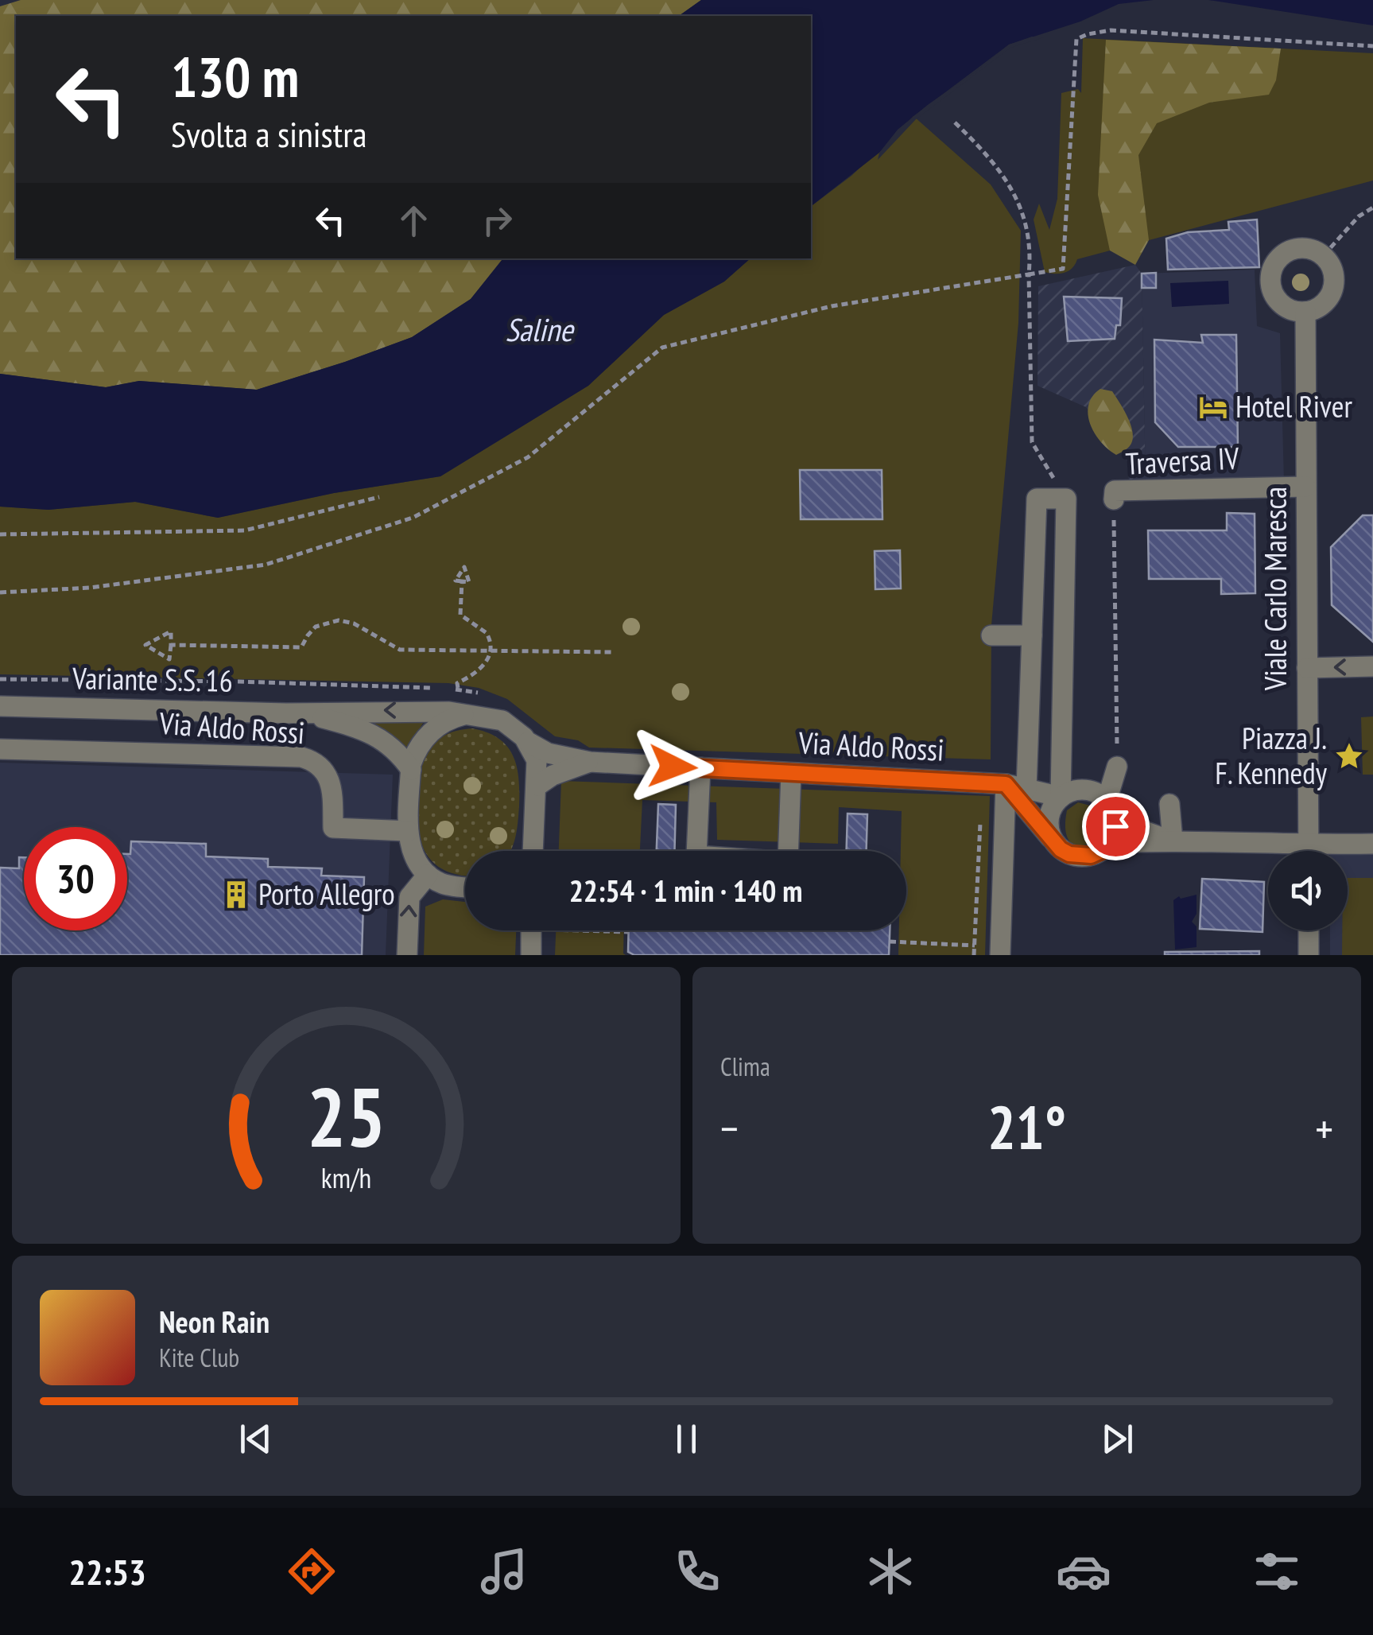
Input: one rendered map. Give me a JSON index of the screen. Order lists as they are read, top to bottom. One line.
{"streets":{"street":["Traversa IV","Viale Carlo Maresca","Variante S.S. 16","Via Aldo Rossi"]},"crossings":[["Traversa IV","Viale Carlo Maresca"],["Variante S.S. 16","Via Aldo Rossi"]],"water":["Saline"],"places":{"hotel":["Hotel River"],"place":["Piazza J. F. Kennedy"],"building":["Porto Allegro"]},"page":{"turn":["130 m","Svolta a sinistra"],"limit":"30","trip":"22:54 · 1 min · 140 m","tile":"Clima","heat":["−","21°","+"],"song":["Neon Rain","Kite Club"],"tabs":"22:53","gauge":["25","km/h"]}}
